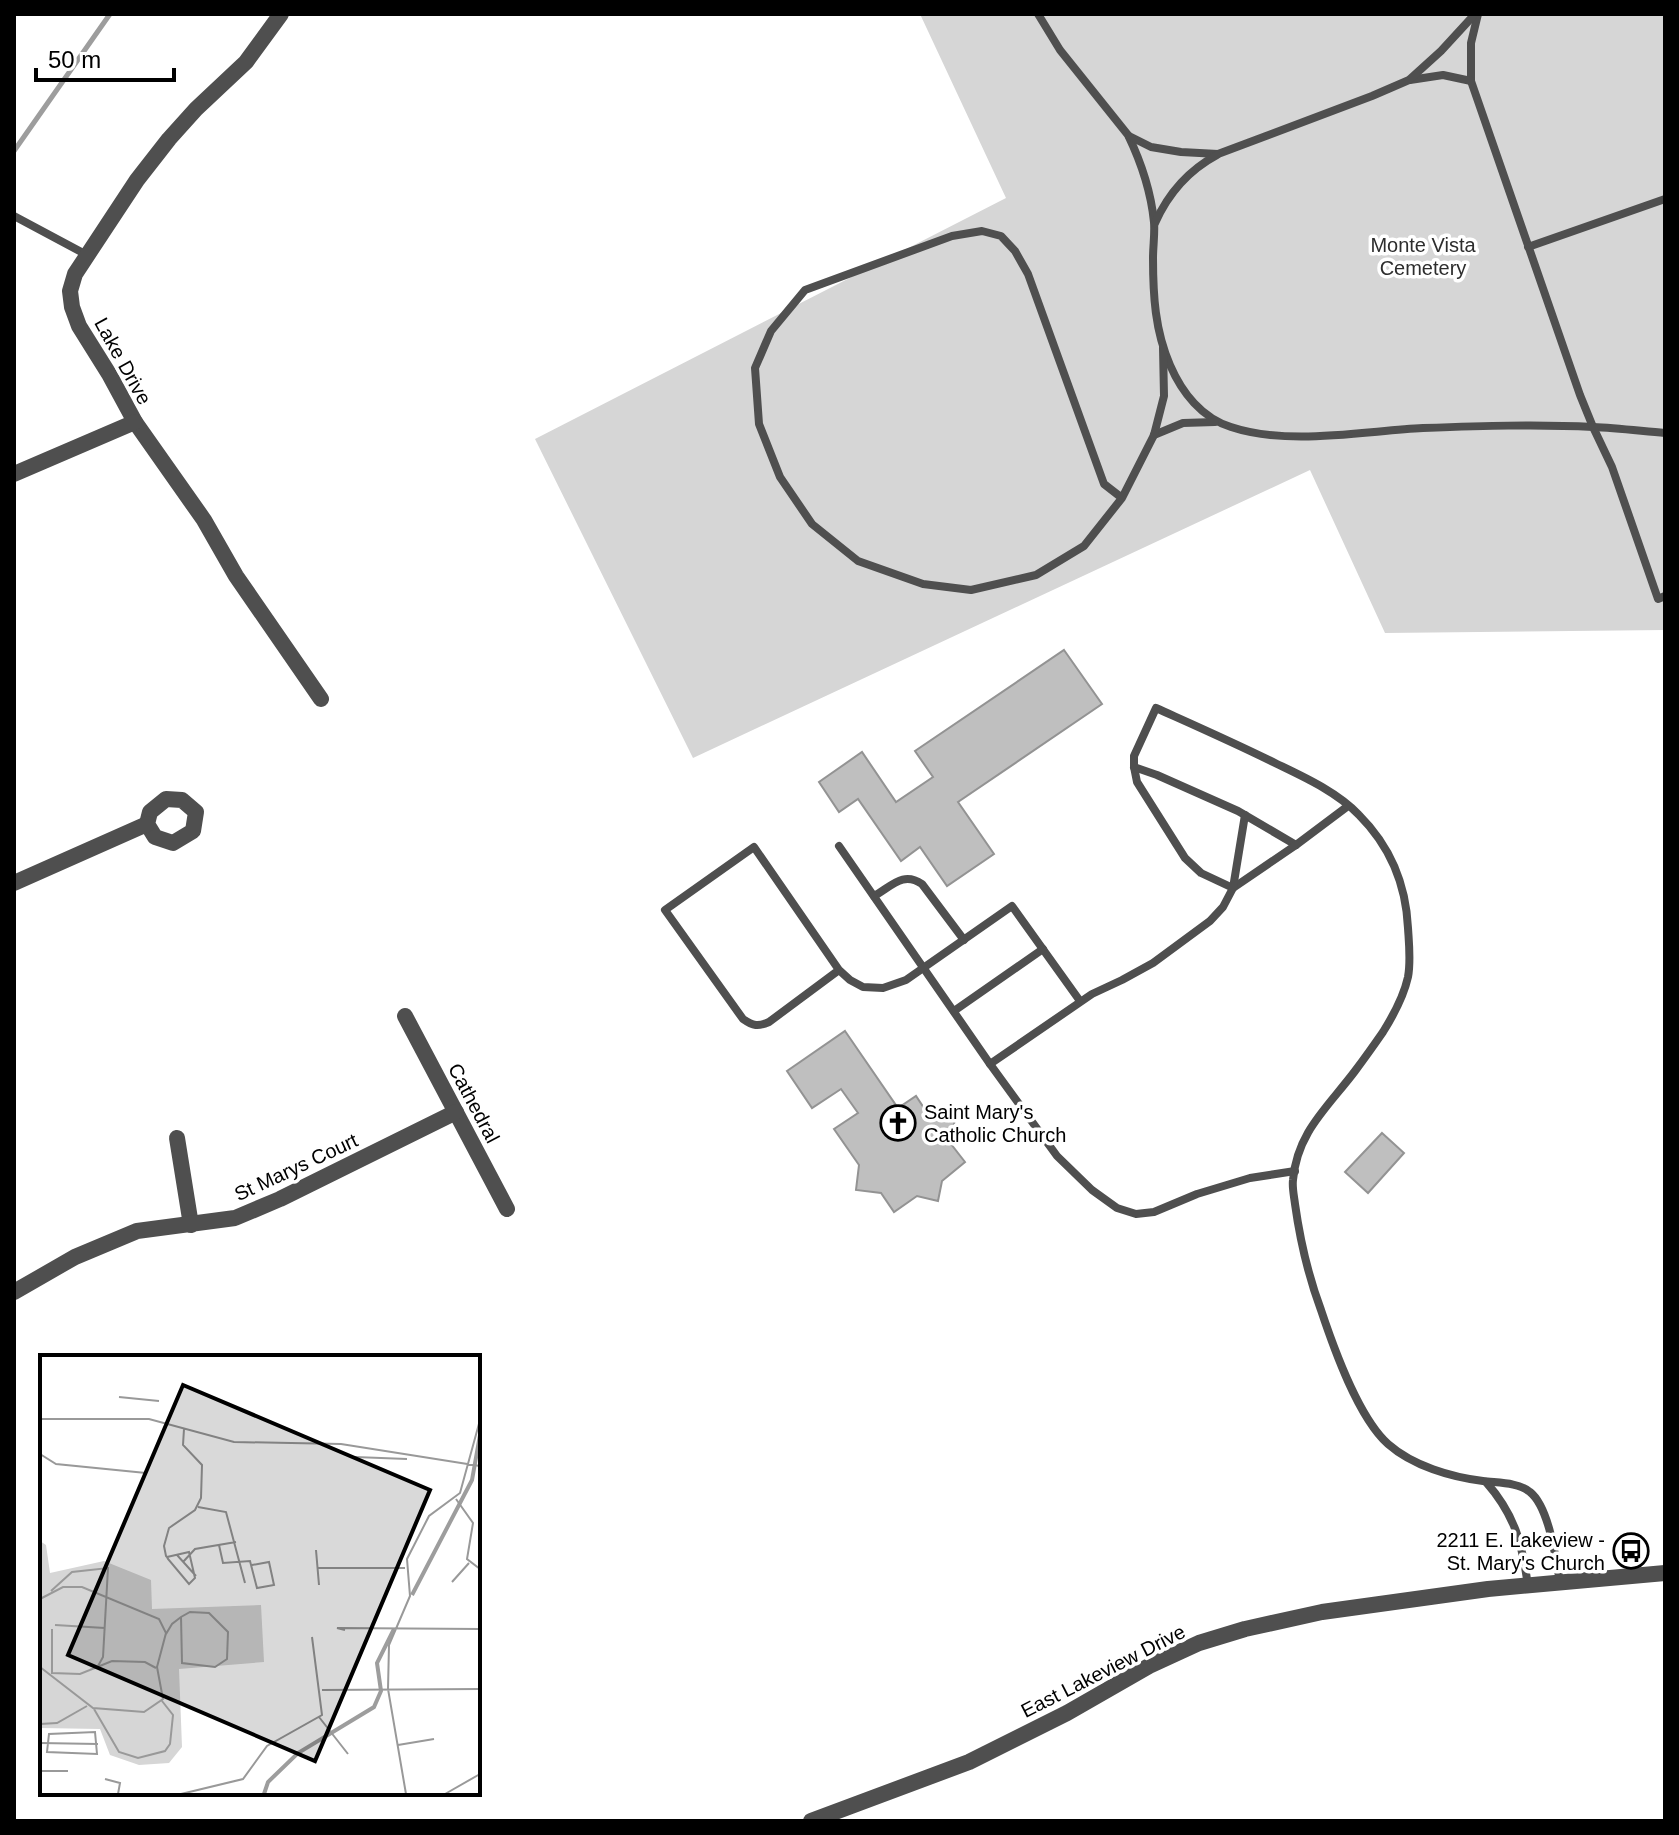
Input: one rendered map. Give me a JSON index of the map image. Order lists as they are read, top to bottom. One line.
{"streets":{"street":["Lake Drive","Cathedral","St Marys Court","East Lakeview Drive"]},"crossings":[["Cathedral","St Marys Court"]],"parks":["Monte Vista Cemetery"],"places":{"church":["Saint Mary's Catholic Church"],"bus stop":["2211 E. Lakeview - St. Mary's Church"]},"scale_bar":"50 m"}
